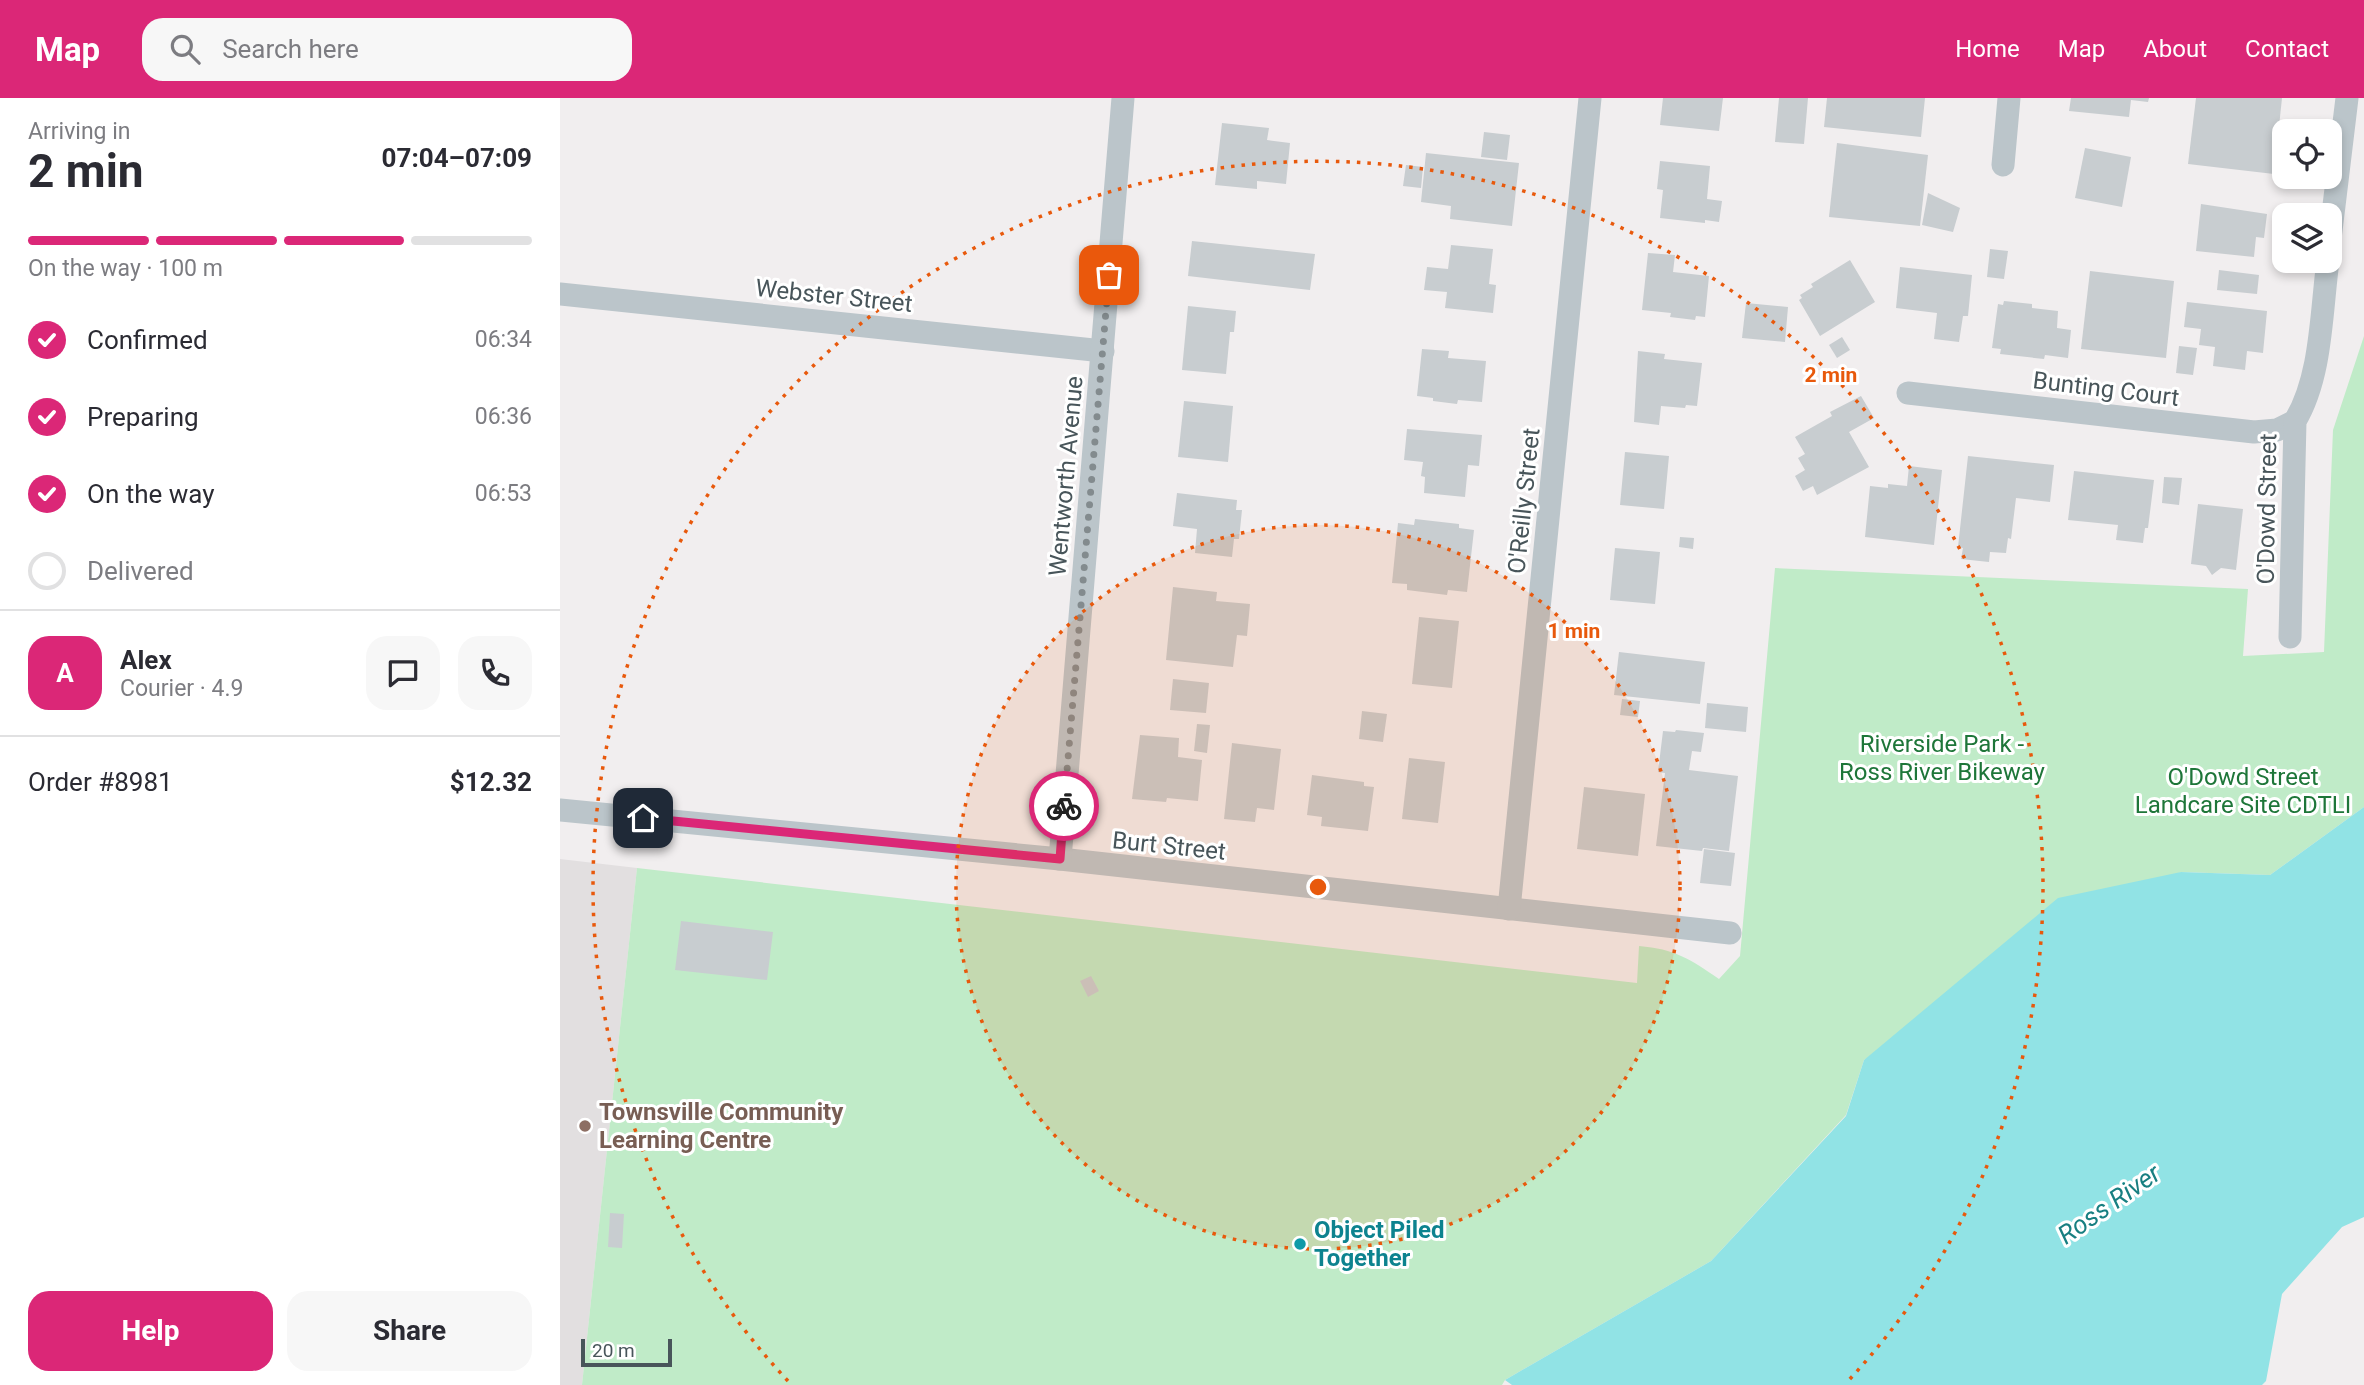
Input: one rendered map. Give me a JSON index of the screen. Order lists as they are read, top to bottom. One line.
{"streets":{"street":["Webster Street","Bunting Court","Wentworth Avenue","O'Reilly Street","O'Dowd Street","Burt Street"]},"crossings":[["Webster Street","Wentworth Avenue"],["Bunting Court","O'Dowd Street"],["Wentworth Avenue","Burt Street"],["O'Reilly Street","Burt Street"]],"water":["Ross River"],"parks":["Riverside Park - Ross River Bikeway","O'Dowd Street Landcare Site CDTLI"],"places":["Townsville Community Learning Centre","Object Piled Together"],"scale_bar":"20 m","page":{"header":"Map","search":"Search here","nav":["Home","Map","About","Contact"],"heading":["2 min","Arriving in","07:04–07:09"],"panel":["Alex","Courier · 4.9","Order #8981","$12.32"],"bar":"On the way · 100 m","list":[["Confirmed","06:34"],["Preparing","06:36"],["On the way","06:53"],"Delivered"],"round":"A","buttons":["Help","Share"],"scale":"20 m"},"rings":["2 min","1 min"]}
